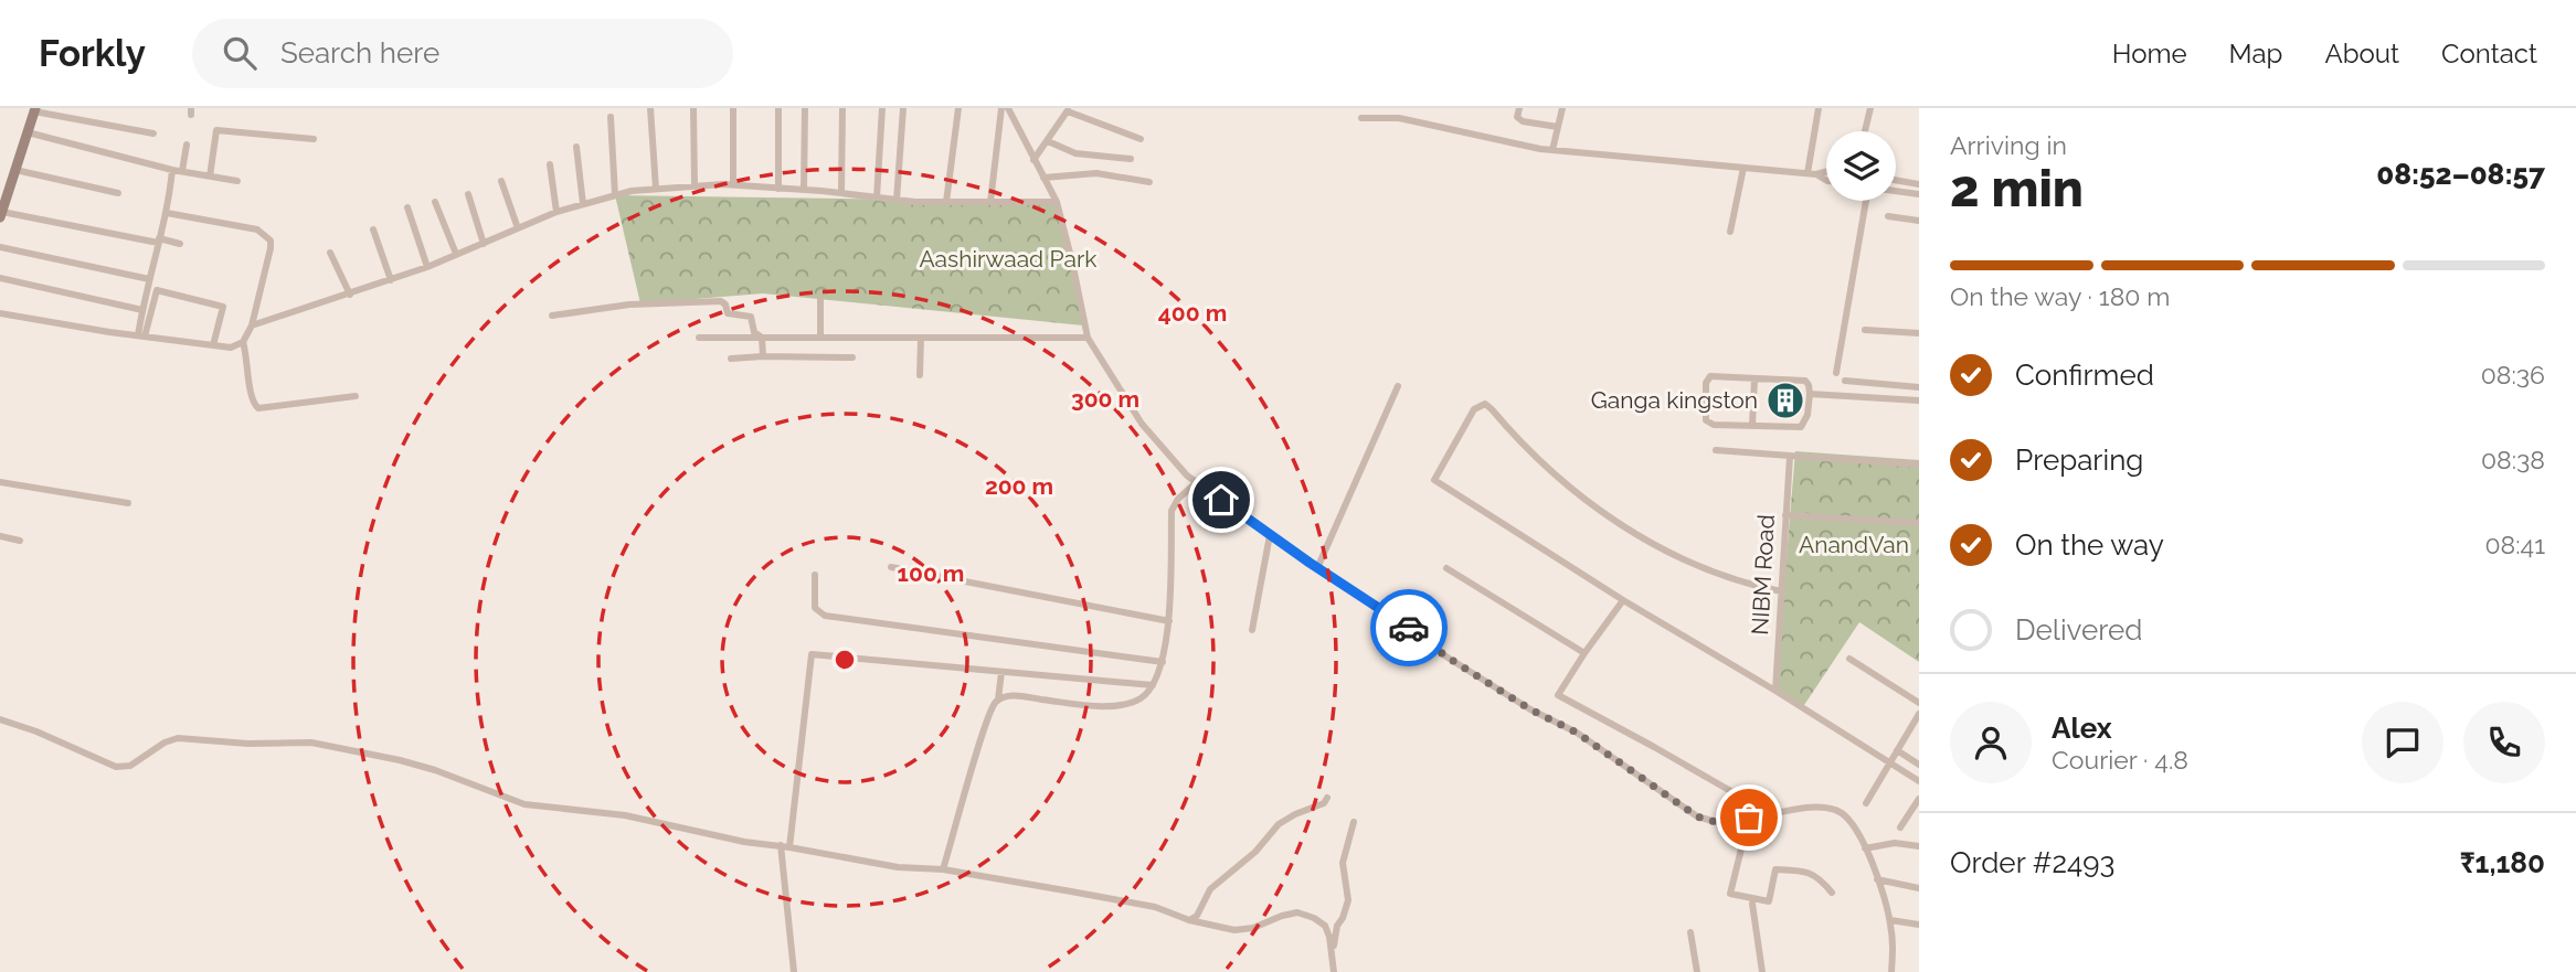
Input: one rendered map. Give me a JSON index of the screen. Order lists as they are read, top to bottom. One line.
{"streets":{"street":["NIBM Road"]},"parks":["Aashirwaad Park","AnandVan"],"places":{"building":["Ganga kingston"]},"page":{"header":"Forkly","search":"Search here","nav":["Home","Map","About","Contact"],"heading":["2 min","Arriving in","08:52–08:57"],"panel":["Alex","Courier · 4.8","Order #2493","₹1,180"],"bar":"On the way · 180 m","list":[["Confirmed","08:36"],["Preparing","08:38"],["On the way","08:41"],"Delivered"]},"rings":["400 m","300 m","200 m","100 m"]}
